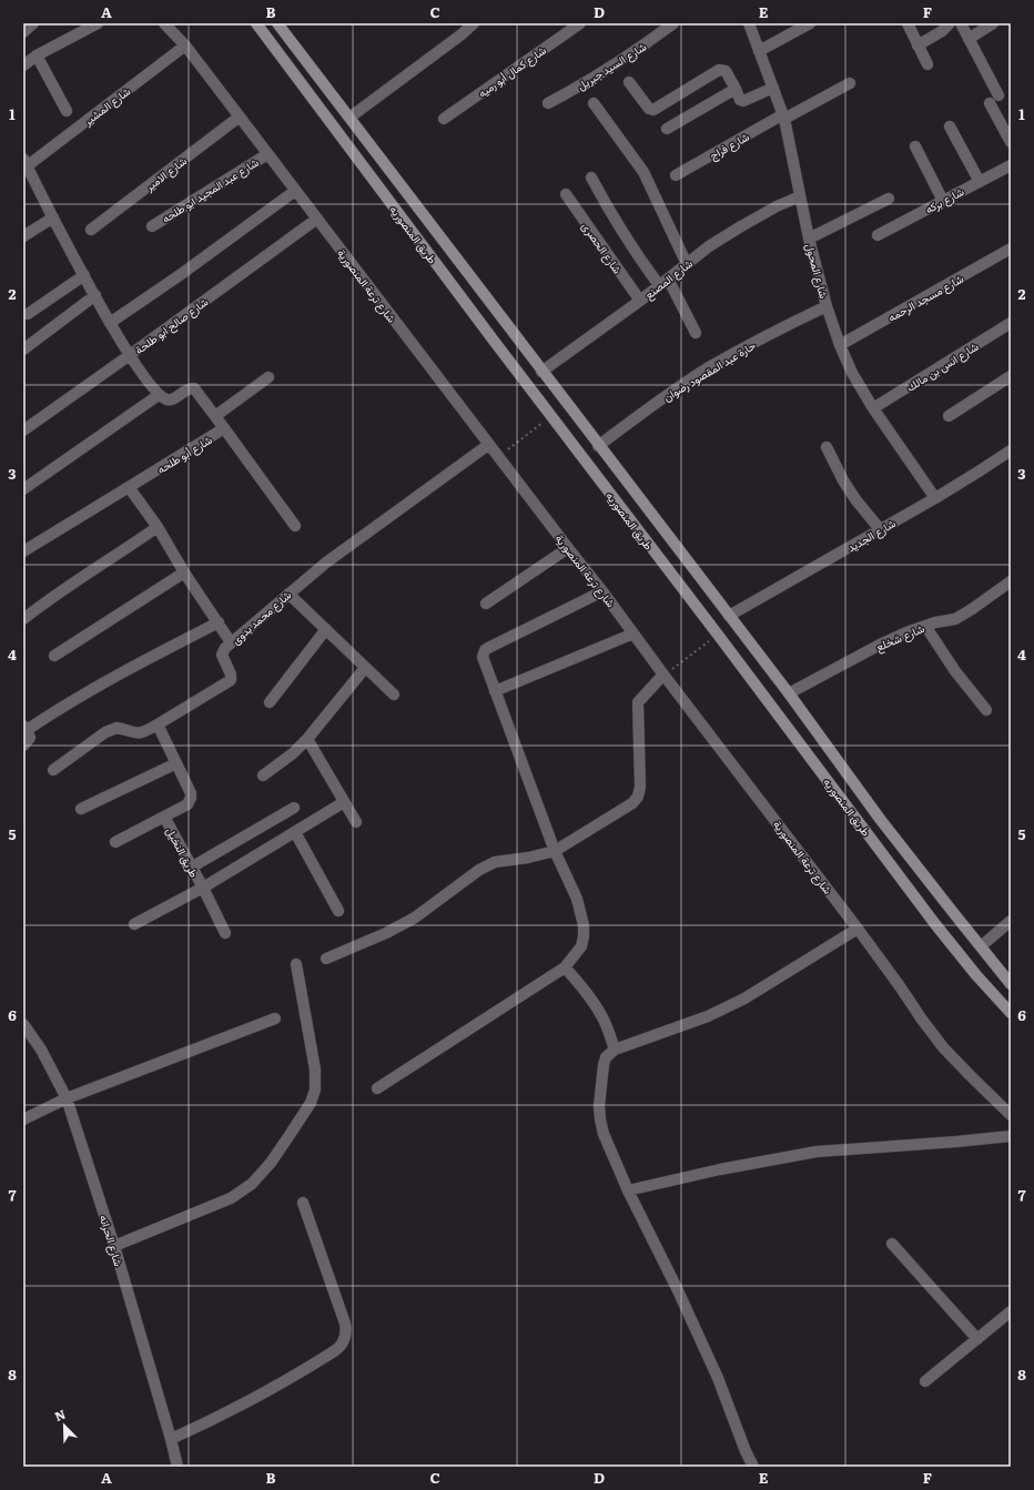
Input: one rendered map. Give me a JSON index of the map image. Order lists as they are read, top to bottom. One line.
{"streets":{"main road":["طريق المنصوريه"],"street":["شارع السيد جبريل","شارع كمال أبو رميه","شارع المشير","شارع فراج","شارع الامير","شارع عبد المجيد ابو طلحه","شارع بركه","شارع الحصرى","شارع المحول","شارع المصنع","شارع ترعة المنصورية","شارع مسجد الرحمه","شارع صالح ابو طلحة","شارع انس بن مالك","حارة عبد المقصود رضوان","شارع أبو طلحه","شارع الجديد","شارع محمد بدوى","شارع شخلع","طريق النخيل","شارع الحرانه"]},"crossings":[["شارع المشير","شارع ترعة المنصورية"],["شارع فراج","شارع المحول"],["شارع الامير","شارع ترعة المنصورية"],["شارع عبد المجيد ابو طلحه","شارع ترعة المنصورية"],["طريق المنصوريه","شارع المصنع"],["طريق المنصوريه","حارة عبد المقصود رضوان"],["طريق المنصوريه","شارع الجديد"],["طريق المنصوريه","شارع شخلع"],["شارع الحصرى","شارع المصنع"],["شارع المحول","شارع المصنع"],["شارع المحول","شارع مسجد الرحمه"],["شارع المحول","شارع انس بن مالك"],["شارع المحول","حارة عبد المقصود رضوان"],["شارع المحول","شارع الجديد"],["شارع ترعة المنصورية","شارع صالح ابو طلحة"],["شارع ترعة المنصورية","شارع محمد بدوى"]],"north":"top left","grid":{"columns":["A","B","C","D","E","F"],"rows":["1","2","3","4","5","6","7","8"]}}
